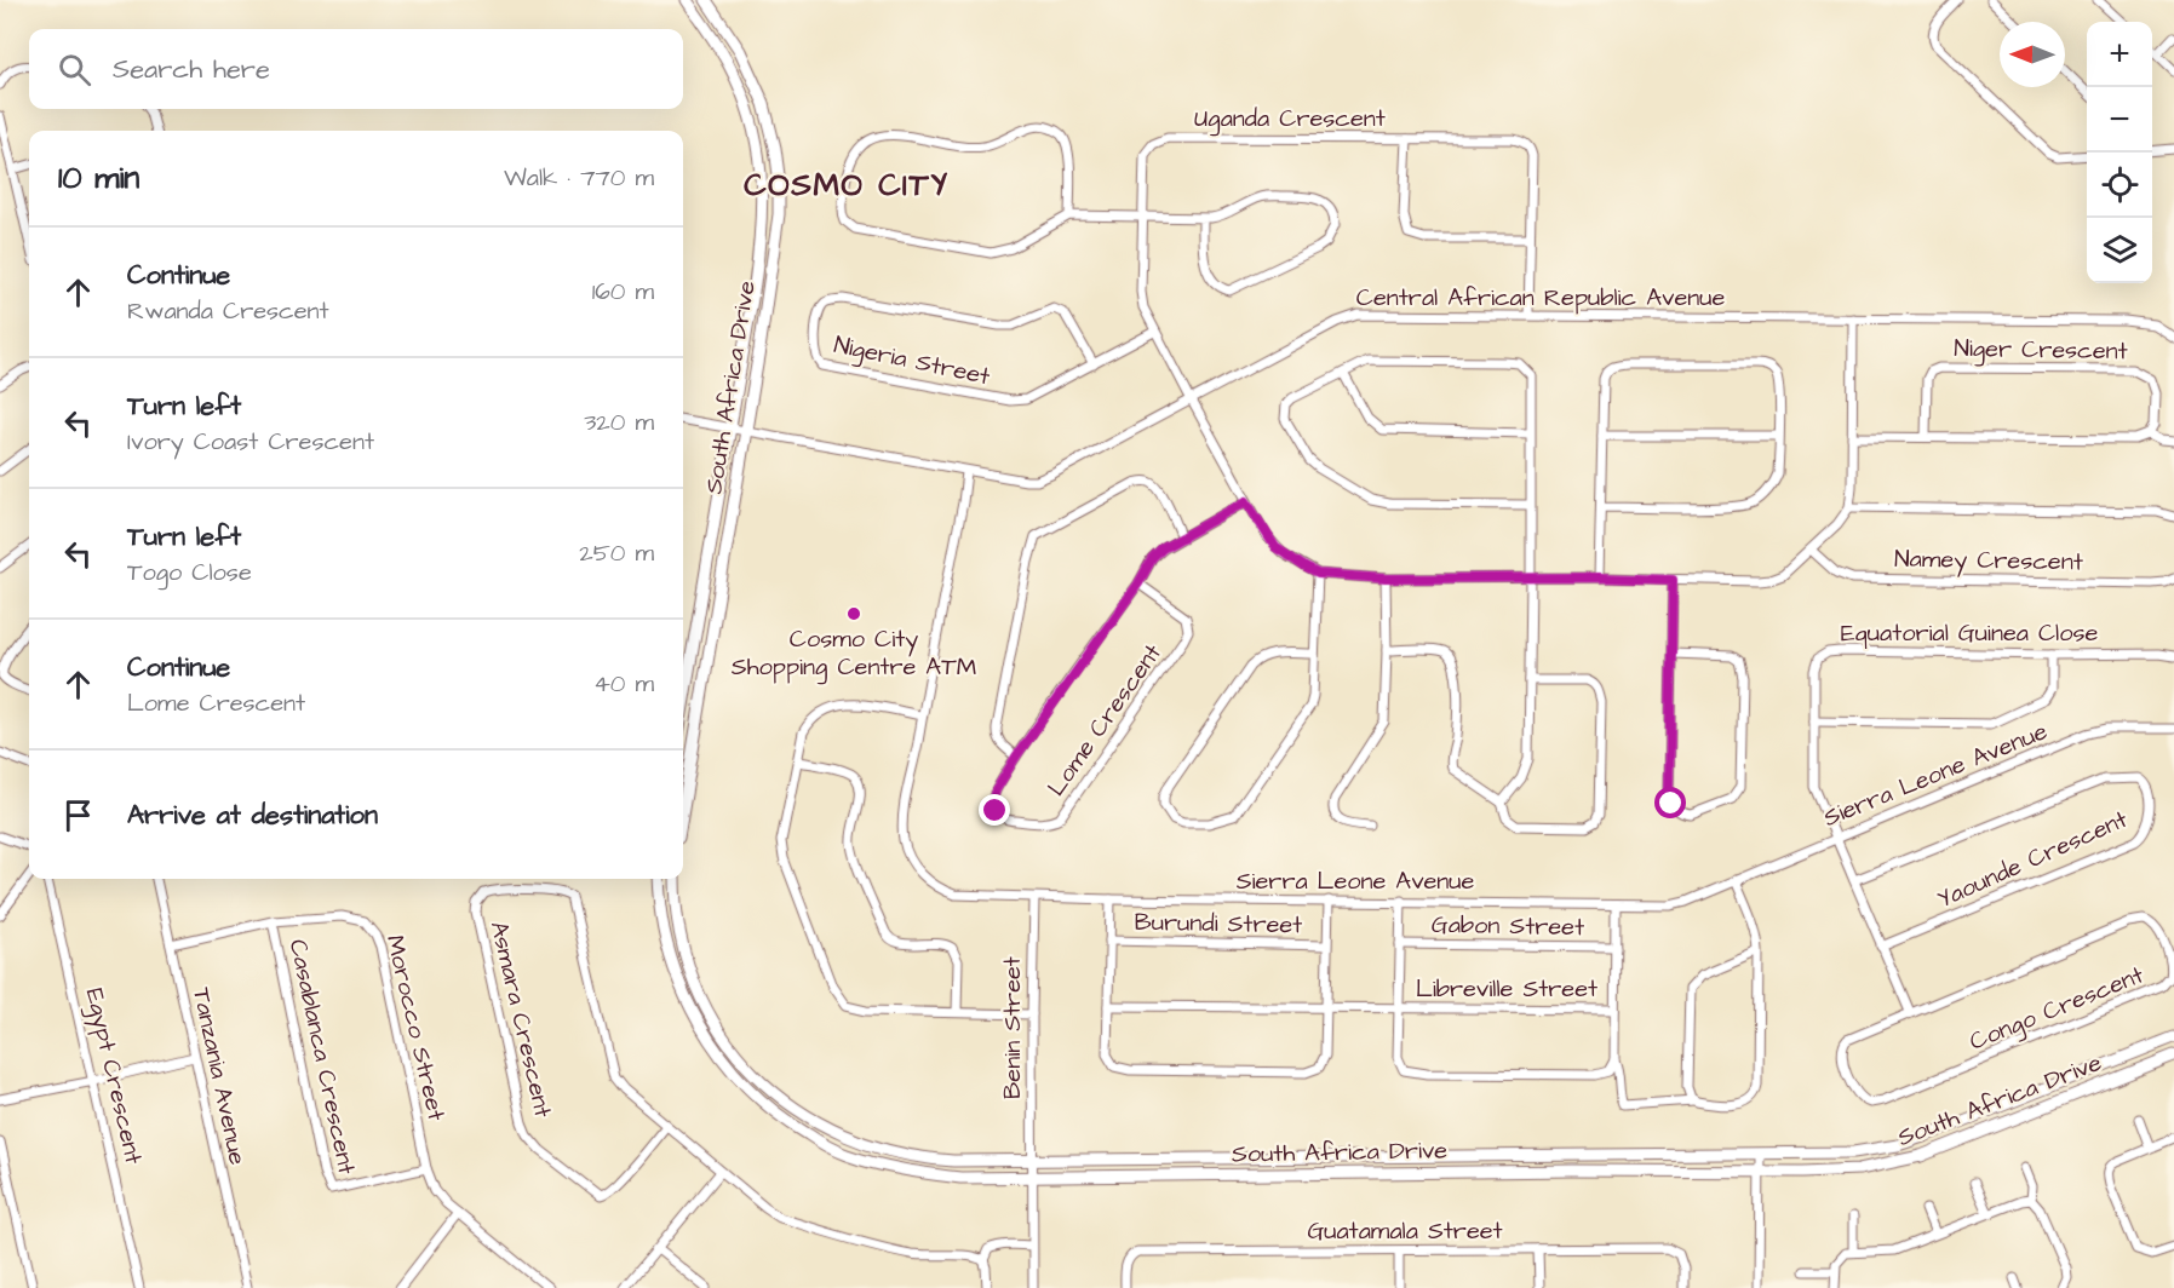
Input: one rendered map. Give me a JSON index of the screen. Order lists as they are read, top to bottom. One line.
{"streets":{"street":["Uganda Crescent","Central African Republic Avenue","Niger Crescent","Nigeria Street","South Africa Drive","Namey Crescent","Equatorial Guinea Close","Lome Crescent","Sierra Leone Avenue","Yaounde Crescent","Burundi Street","Gabon Street","Libreville Street","Congo Crescent","Asmara Crescent","Morocco Street","Benin Street","Casablanca Crescent","Egypt Crescent","Tanzania Avenue","Guatamala Street"]},"crossings":[["Uganda Crescent","Central African Republic Avenue"],["Uganda Crescent","Nigeria Street"],["Central African Republic Avenue","South Africa Drive"],["Central African Republic Avenue","Sierra Leone Avenue"],["South Africa Drive","Benin Street"],["Equatorial Guinea Close","Sierra Leone Avenue"],["Equatorial Guinea Close","Yaounde Crescent"],["Equatorial Guinea Close","Congo Crescent"],["Sierra Leone Avenue","Benin Street"],["Morocco Street","Casablanca Crescent"],["Morocco Street","Tanzania Avenue"]],"districts":["COSMO CITY"],"places":["Cosmo City Shopping Centre ATM"],"north":"left","page":{"map_buttons":["+","−"],"search":"Search here","heading":["10 min","Walk · 770 m"],"list":[["Continue","Rwanda Crescent","160 m"],["Turn left","Ivory Coast Crescent","320 m"],["Turn left","Togo Close","250 m"],["Continue","Lome Crescent","40 m"],"Arrive at destination"]}}
